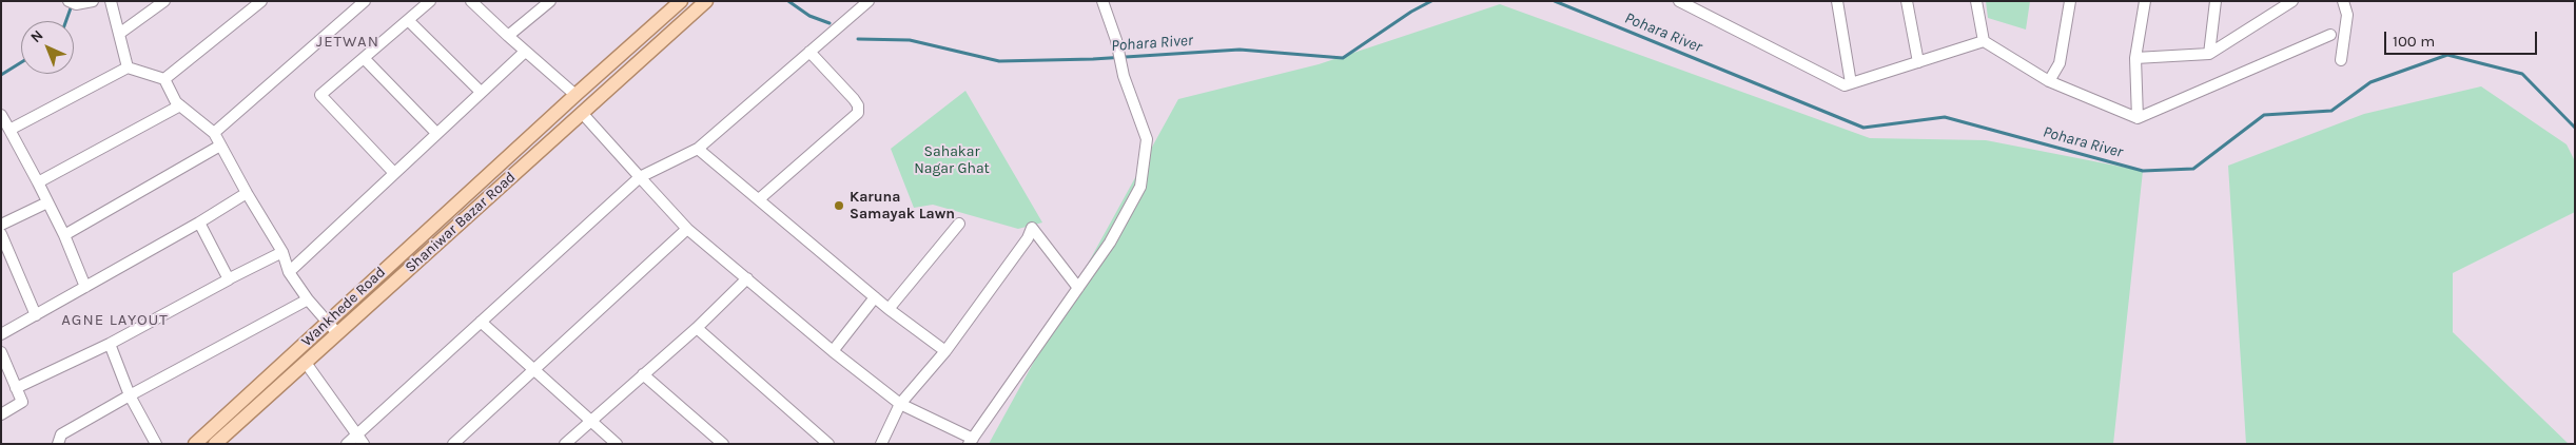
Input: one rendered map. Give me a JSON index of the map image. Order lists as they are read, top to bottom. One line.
{"streets":{"main road":["Shaniwar Bazar Road","Wankhede Road"]},"districts":["JETWAN","AGNE LAYOUT"],"water":["Pohara River"],"parks":["Sahakar Nagar Ghat"],"places":["Karuna Samayak Lawn"],"scale_bar":"100 m","north":"top left"}
